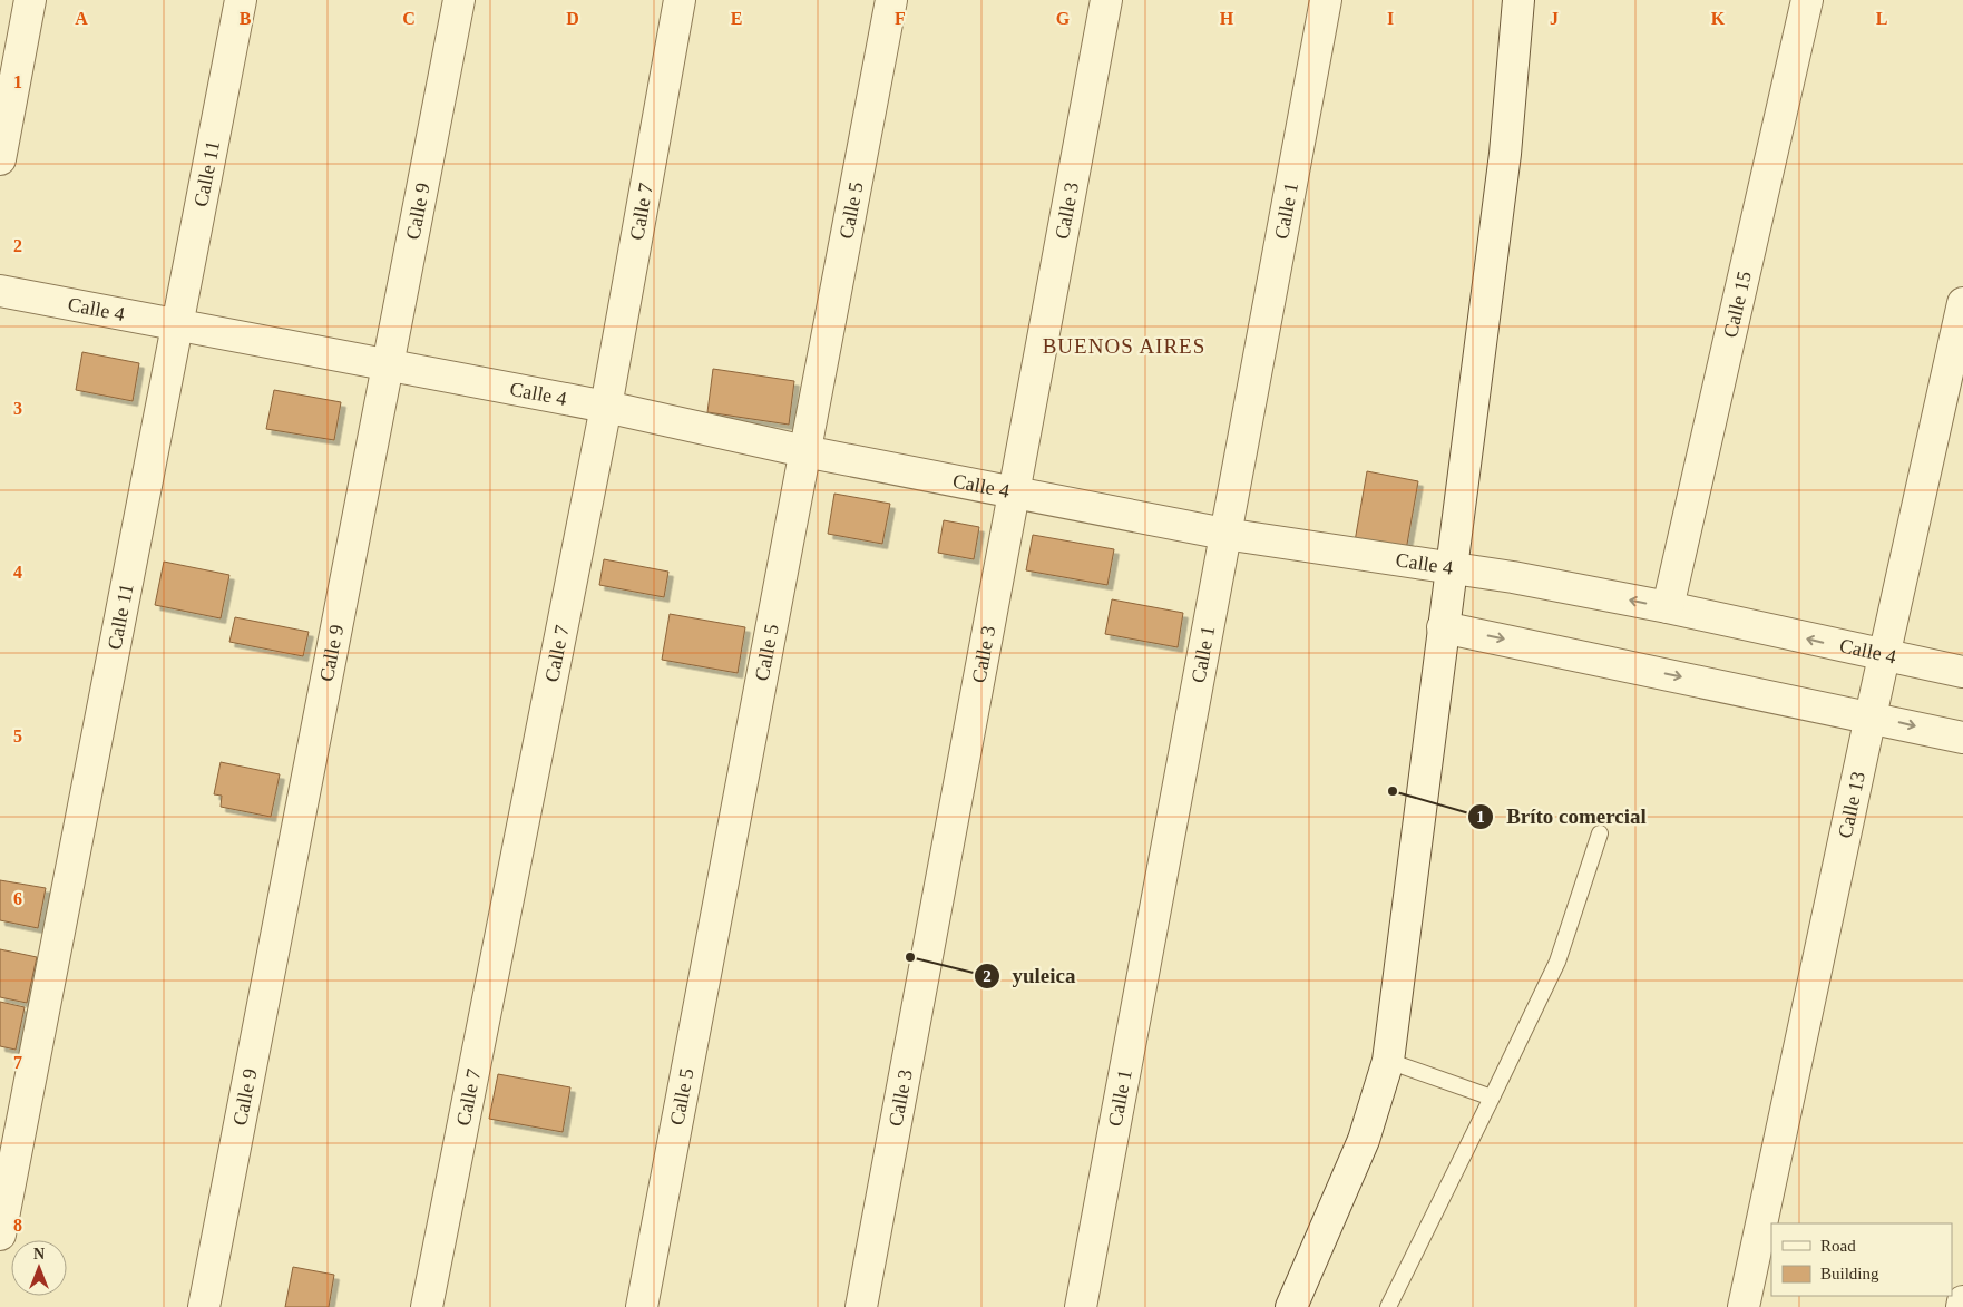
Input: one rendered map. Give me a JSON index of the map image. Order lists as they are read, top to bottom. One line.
{"streets":{"street":["Calle 11","Calle 1","Calle 9","Calle 7","Calle 5","Calle 3","Calle 15","Calle 4","Calle 13"]},"crossings":[["Calle 11","Calle 4"],["Calle 1","Calle 4"],["Calle 9","Calle 4"],["Calle 7","Calle 4"],["Calle 5","Calle 4"],["Calle 3","Calle 4"],["Calle 15","Calle 4"],["Calle 4","Calle 13"]],"districts":["BUENOS AIRES"],"places":["Bríto comercial","yuleica"],"legend":["Road","Building"],"north":"top","grid":{"columns":["A","B","C","D","E","F","G","H","I","J","K","L"],"rows":["1","2","3","4","5","6","7","8"]}}
